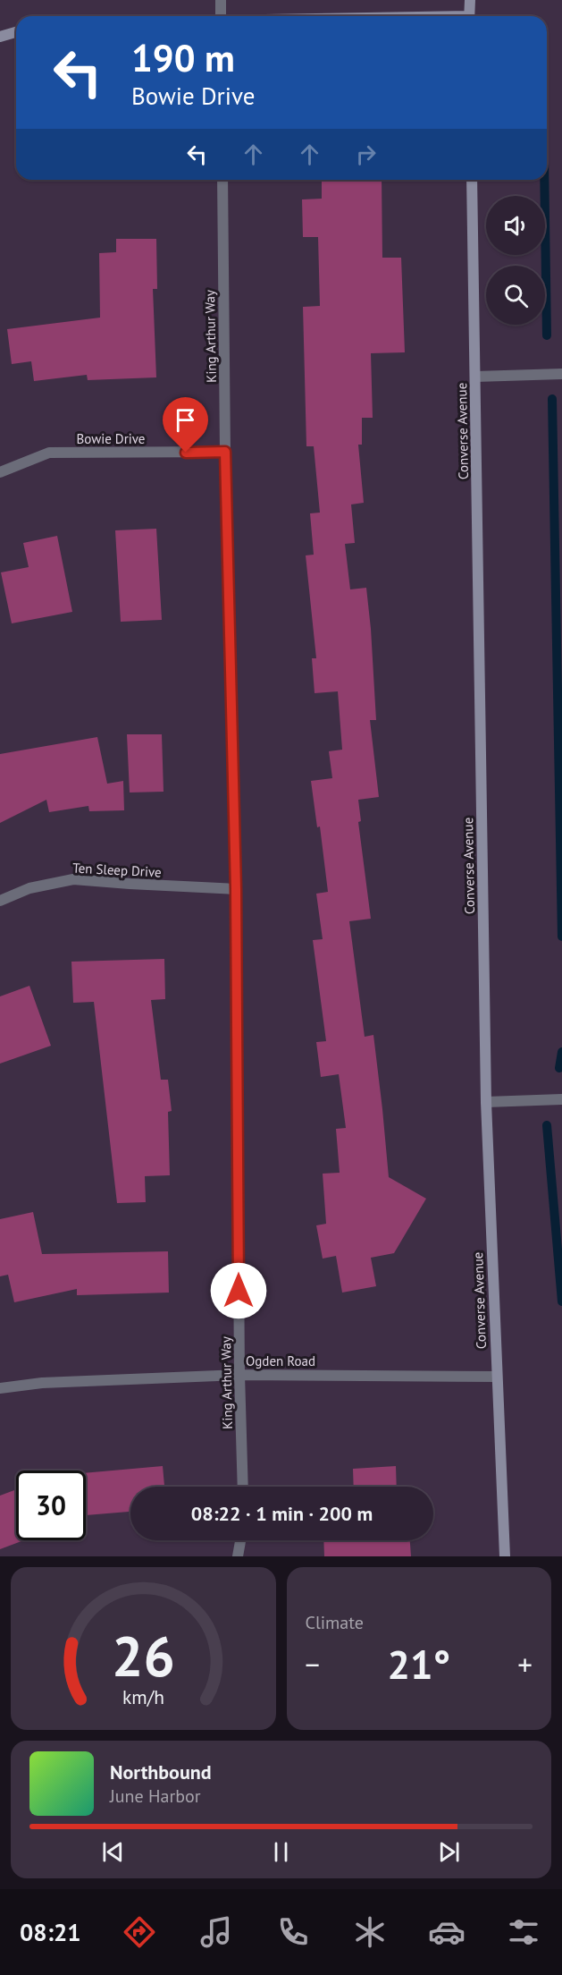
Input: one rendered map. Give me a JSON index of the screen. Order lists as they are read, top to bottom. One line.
{"streets":{"main road":["Converse Avenue"],"street":["King Arthur Way","Bowie Drive","Ten Sleep Drive","Ogden Road"]},"crossings":[["King Arthur Way","Bowie Drive"],["King Arthur Way","Ten Sleep Drive"],["King Arthur Way","Ogden Road"],["Converse Avenue","Ogden Road"]],"page":{"turn":["190 m","Bowie Drive"],"limit":"30","trip":"08:22 · 1 min · 200 m","tile":"Climate","heat":["−","21°","+"],"song":["Northbound","June Harbor"],"tabs":"08:21","gauge":["26","km/h"]}}
